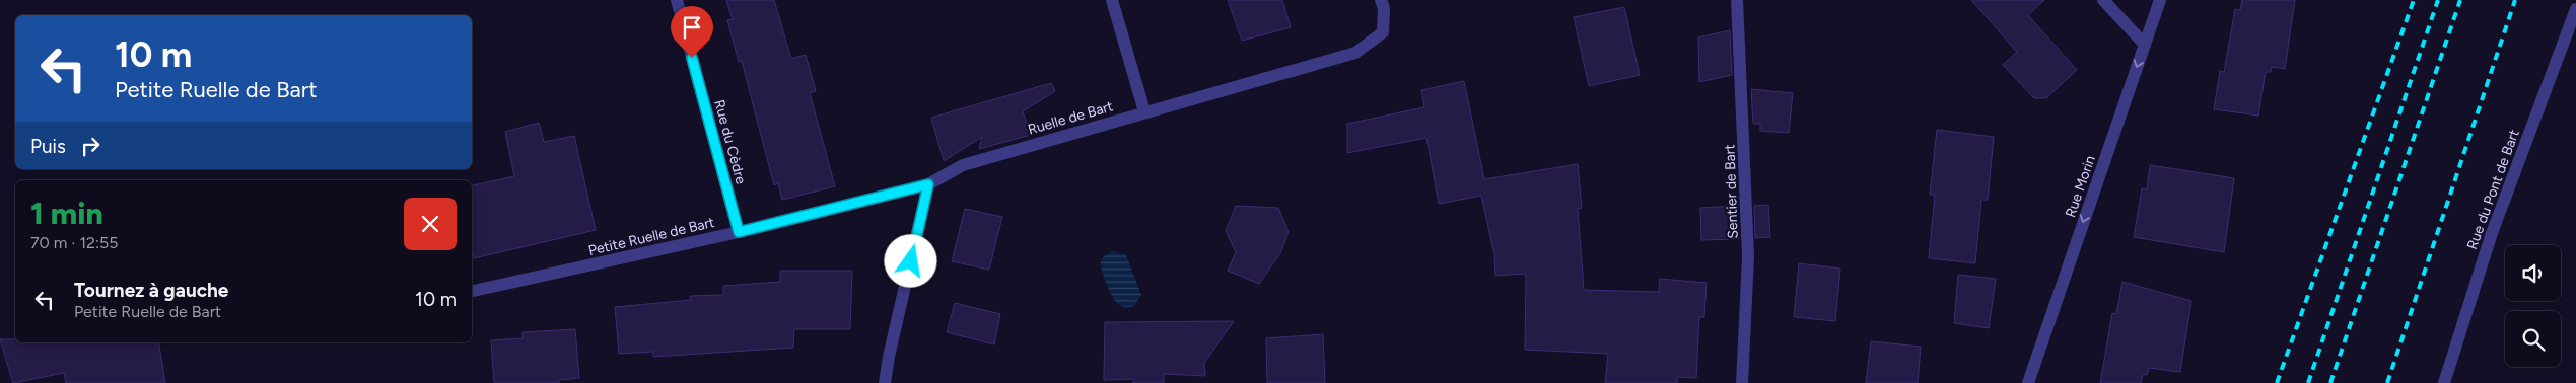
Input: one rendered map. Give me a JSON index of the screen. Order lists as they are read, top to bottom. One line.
{"streets":{"street":["Ruelle de Bart","Rue du Cèdre","Rue Morin","Rue du Pont de Bart","Sentier de Bart","Petite Ruelle de Bart"]},"crossings":[["Ruelle de Bart","Petite Ruelle de Bart"],["Rue du Cèdre","Petite Ruelle de Bart"]],"one_way":["Rue Morin"],"page":{"turn":["10 m","Petite Ruelle de Bart"],"then":"Puis","heading":["1 min","70 m · 12:55"],"list":[{"name":"Tournez à gauche","note":"Petite Ruelle de Bart","value":"10 m"}]}}
